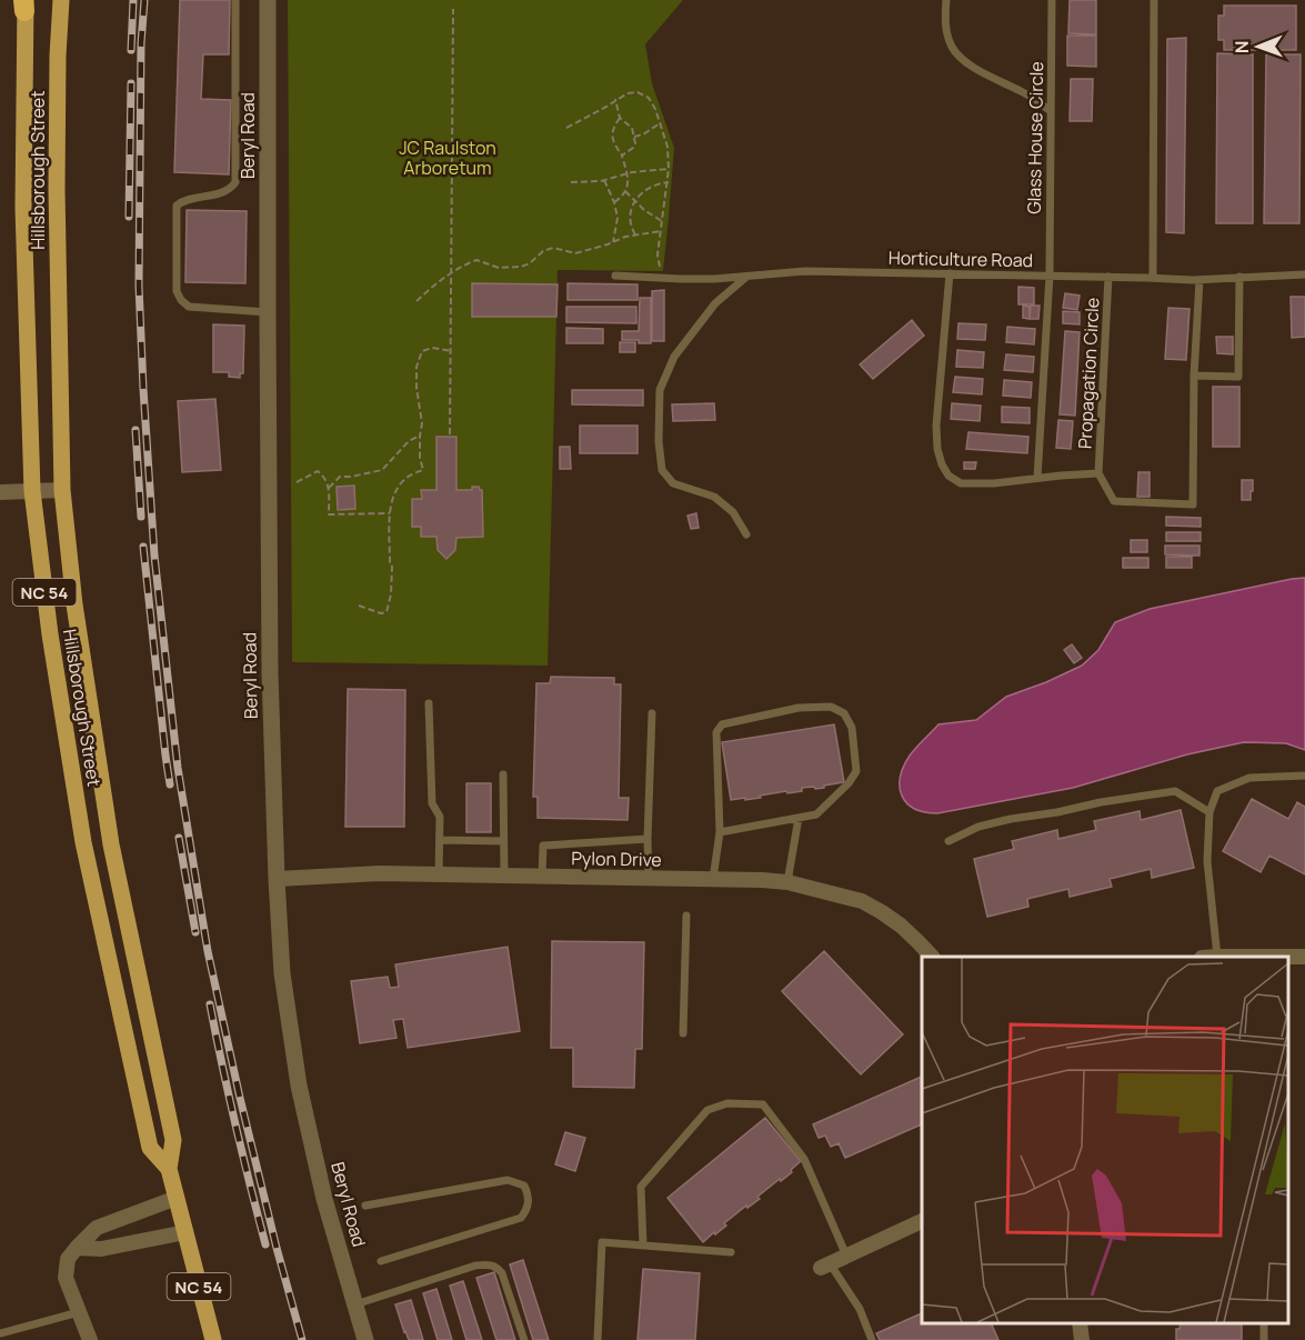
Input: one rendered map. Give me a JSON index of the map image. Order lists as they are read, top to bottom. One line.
{"streets":{"main road":["Hillsborough Street","NC 54"],"street":["Beryl Road","Pylon Drive"],"lane":["Glass House Circle","Horticulture Road","Propagation Circle"]},"crossings":[["Beryl Road","Pylon Drive"],["Glass House Circle","Horticulture Road"],["Glass House Circle","Propagation Circle"],["Horticulture Road","Propagation Circle"]],"parks":["JC Raulston Arboretum"],"north":"left"}
